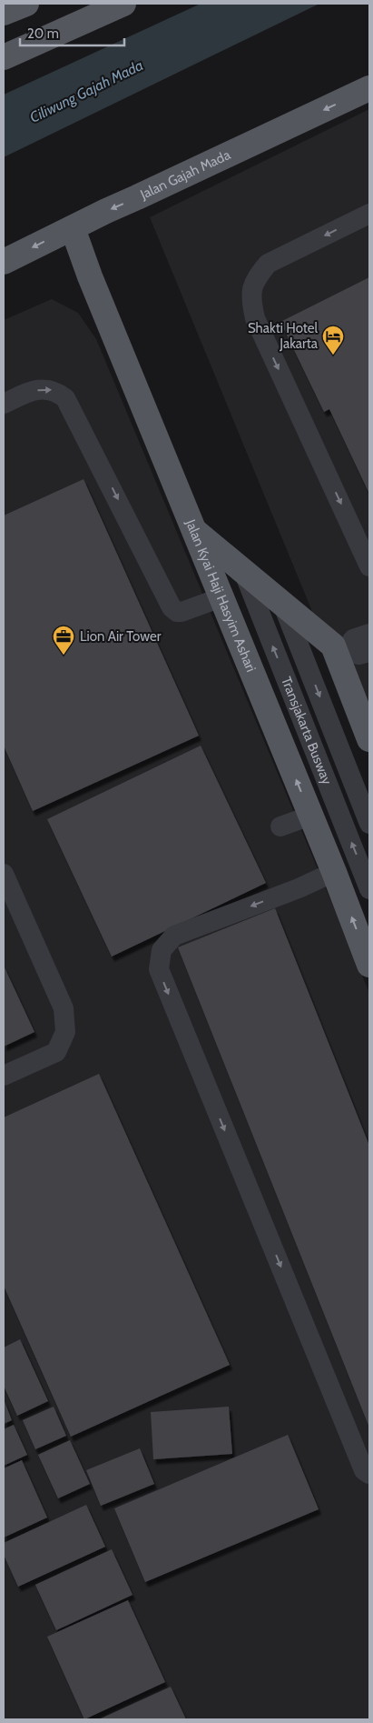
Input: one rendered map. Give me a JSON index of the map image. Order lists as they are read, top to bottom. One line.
{"streets":{"main road":["Jalan Gajah Mada","Jalan Kyai Haji Hasyim Ashari"],"lane":["Transjakarta Busway"]},"crossings":[["Jalan Gajah Mada","Jalan Kyai Haji Hasyim Ashari"]],"one_way":["Jalan Kyai Haji Hasyim Ashari"],"water":["Ciliwung Gajah Mada"],"places":{"hotel":["Shakti Hotel Jakarta"],"office":["Lion Air Tower"]},"scale_bar":"20 m"}
